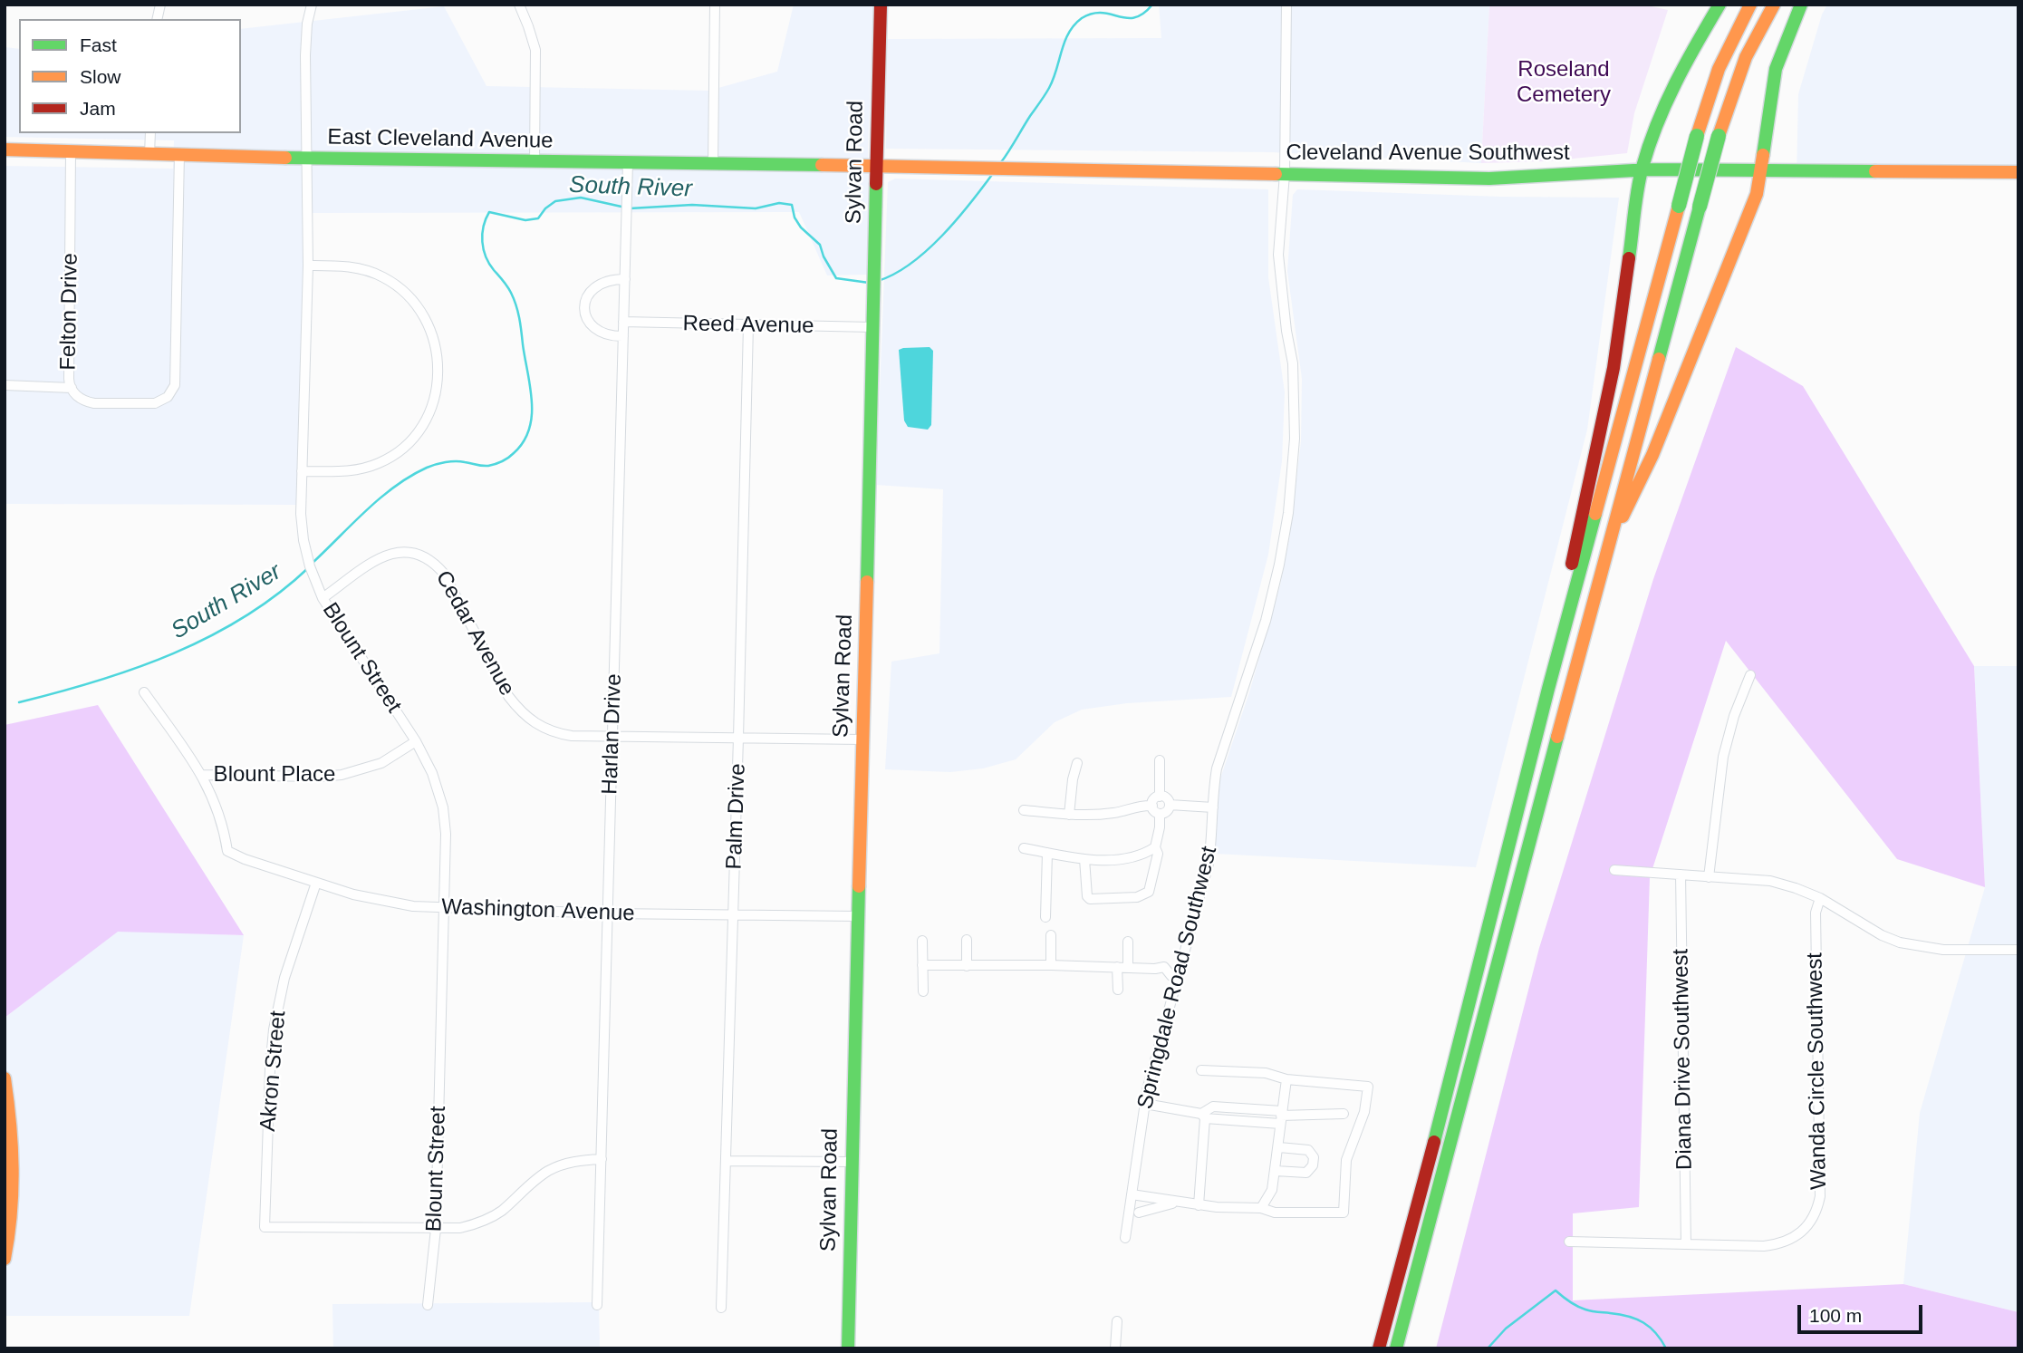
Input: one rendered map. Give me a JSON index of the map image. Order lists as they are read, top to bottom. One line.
{"streets":{"main road":["East Cleveland Avenue","Cleveland Avenue Southwest","Sylvan Road"],"street":["Felton Drive","Reed Avenue","Cedar Avenue","Blount Street","Harlan Drive","Blount Place","Palm Drive","Washington Avenue","Springdale Road Southwest","Diana Drive Southwest","Akron Street","Wanda Circle Southwest"]},"crossings":[["East Cleveland Avenue","Cleveland Avenue Southwest"],["East Cleveland Avenue","Sylvan Road"],["East Cleveland Avenue","Felton Drive"],["East Cleveland Avenue","Blount Street"],["East Cleveland Avenue","Harlan Drive"],["Cleveland Avenue Southwest","Sylvan Road"],["Cleveland Avenue Southwest","Springdale Road Southwest"],["Sylvan Road","Reed Avenue"],["Sylvan Road","Cedar Avenue"],["Sylvan Road","Washington Avenue"],["Reed Avenue","Harlan Drive"],["Reed Avenue","Palm Drive"],["Cedar Avenue","Blount Street"],["Cedar Avenue","Harlan Drive"],["Cedar Avenue","Palm Drive"],["Blount Street","Blount Place"],["Blount Street","Washington Avenue"],["Blount Street","Akron Street"],["Harlan Drive","Washington Avenue"],["Blount Place","Washington Avenue"],["Palm Drive","Washington Avenue"],["Washington Avenue","Akron Street"],["Diana Drive Southwest","Wanda Circle Southwest"]],"water":["South River"],"parks":["Roseland Cemetery"],"legend":["Fast","Slow","Jam"],"scale_bar":"100 m"}
